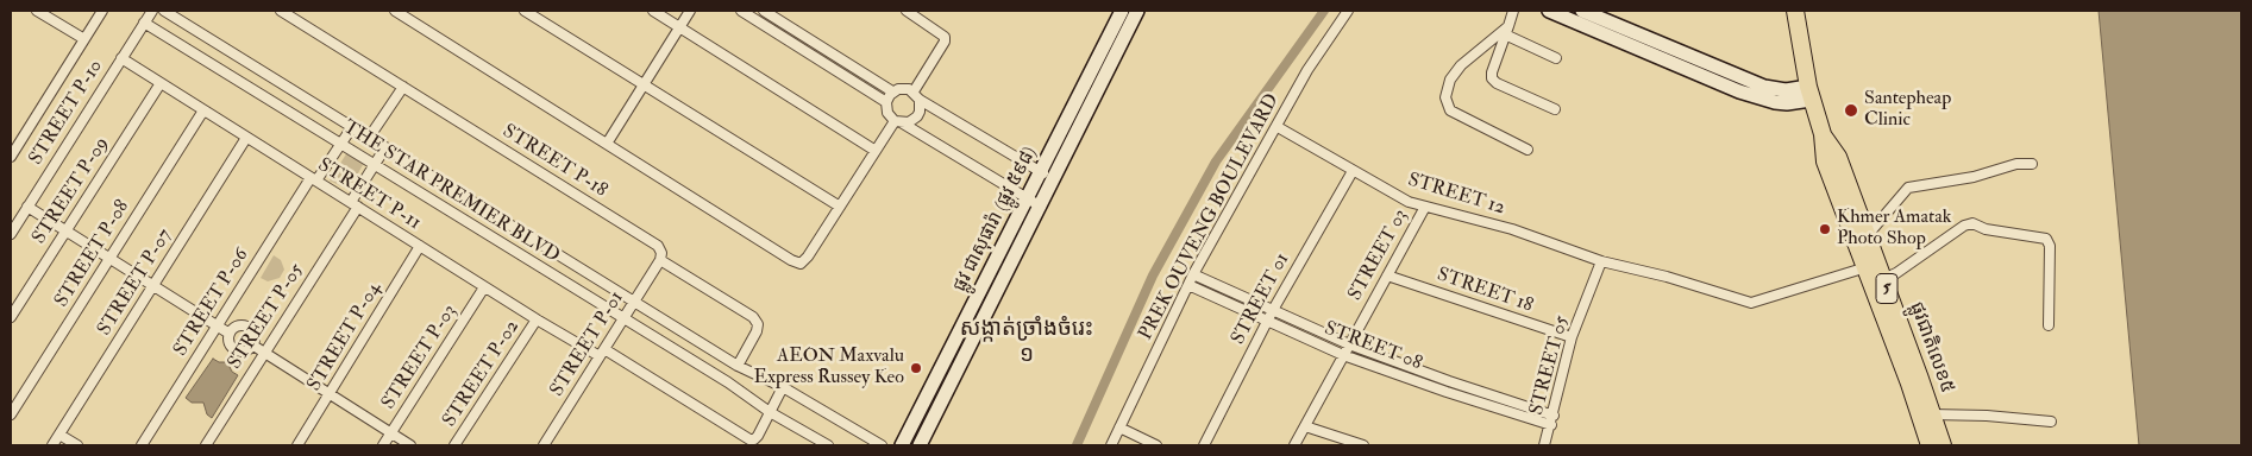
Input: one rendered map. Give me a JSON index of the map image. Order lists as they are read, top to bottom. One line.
{"streets":{"highway":["5","ផ្លូវជាតិលេខ៥"],"main road":["ផ្លូវ ជាសុផារ៉ា (ផ្លូវ ៥៩៨)"],"street":["STREET P-10","STREET P-18","STREET P-09","THE STAR PREMIER BLVD","STREET P-11","STREET 12","PREK OUVENG BOULEVARD","STREET P-08","STREET 03","STREET P-07","STREET 18","STREET 01","STREET P-06","STREET P-05","STREET P-04","STREET P-01","STREET 08","STREET P-03","STREET 05","STREET P-02"]},"crossings":[["STREET P-10","THE STAR PREMIER BLVD"],["STREET P-10","STREET P-11"],["STREET P-18","THE STAR PREMIER BLVD"],["STREET P-18","STREET P-01"],["STREET P-09","STREET P-11"],["THE STAR PREMIER BLVD","STREET P-11"],["THE STAR PREMIER BLVD","STREET P-06"],["THE STAR PREMIER BLVD","STREET P-05"],["THE STAR PREMIER BLVD","STREET P-01"],["STREET P-11","STREET P-08"],["STREET P-11","STREET P-07"],["STREET P-11","STREET P-06"],["STREET P-11","STREET P-05"],["STREET P-11","STREET P-04"],["STREET P-11","STREET P-01"],["STREET P-11","STREET P-03"],["STREET P-11","STREET P-02"],["STREET 12","PREK OUVENG BOULEVARD"],["STREET 12","STREET 03"],["STREET 12","STREET 01"],["STREET 12","ផ្លូវជាតិលេខ៥"],["STREET 12","STREET 05"],["PREK OUVENG BOULEVARD","STREET 08"],["STREET 03","STREET 18"],["STREET 03","STREET 08"],["STREET 18","STREET 05"],["STREET 01","STREET 08"]],"districts":["សង្កាត់ច្រាំងចំរេះ ១"],"places":["Santepheap Clinic","Khmer Amatak Photo Shop","AEON Maxvalu Express Russey Keo"]}
